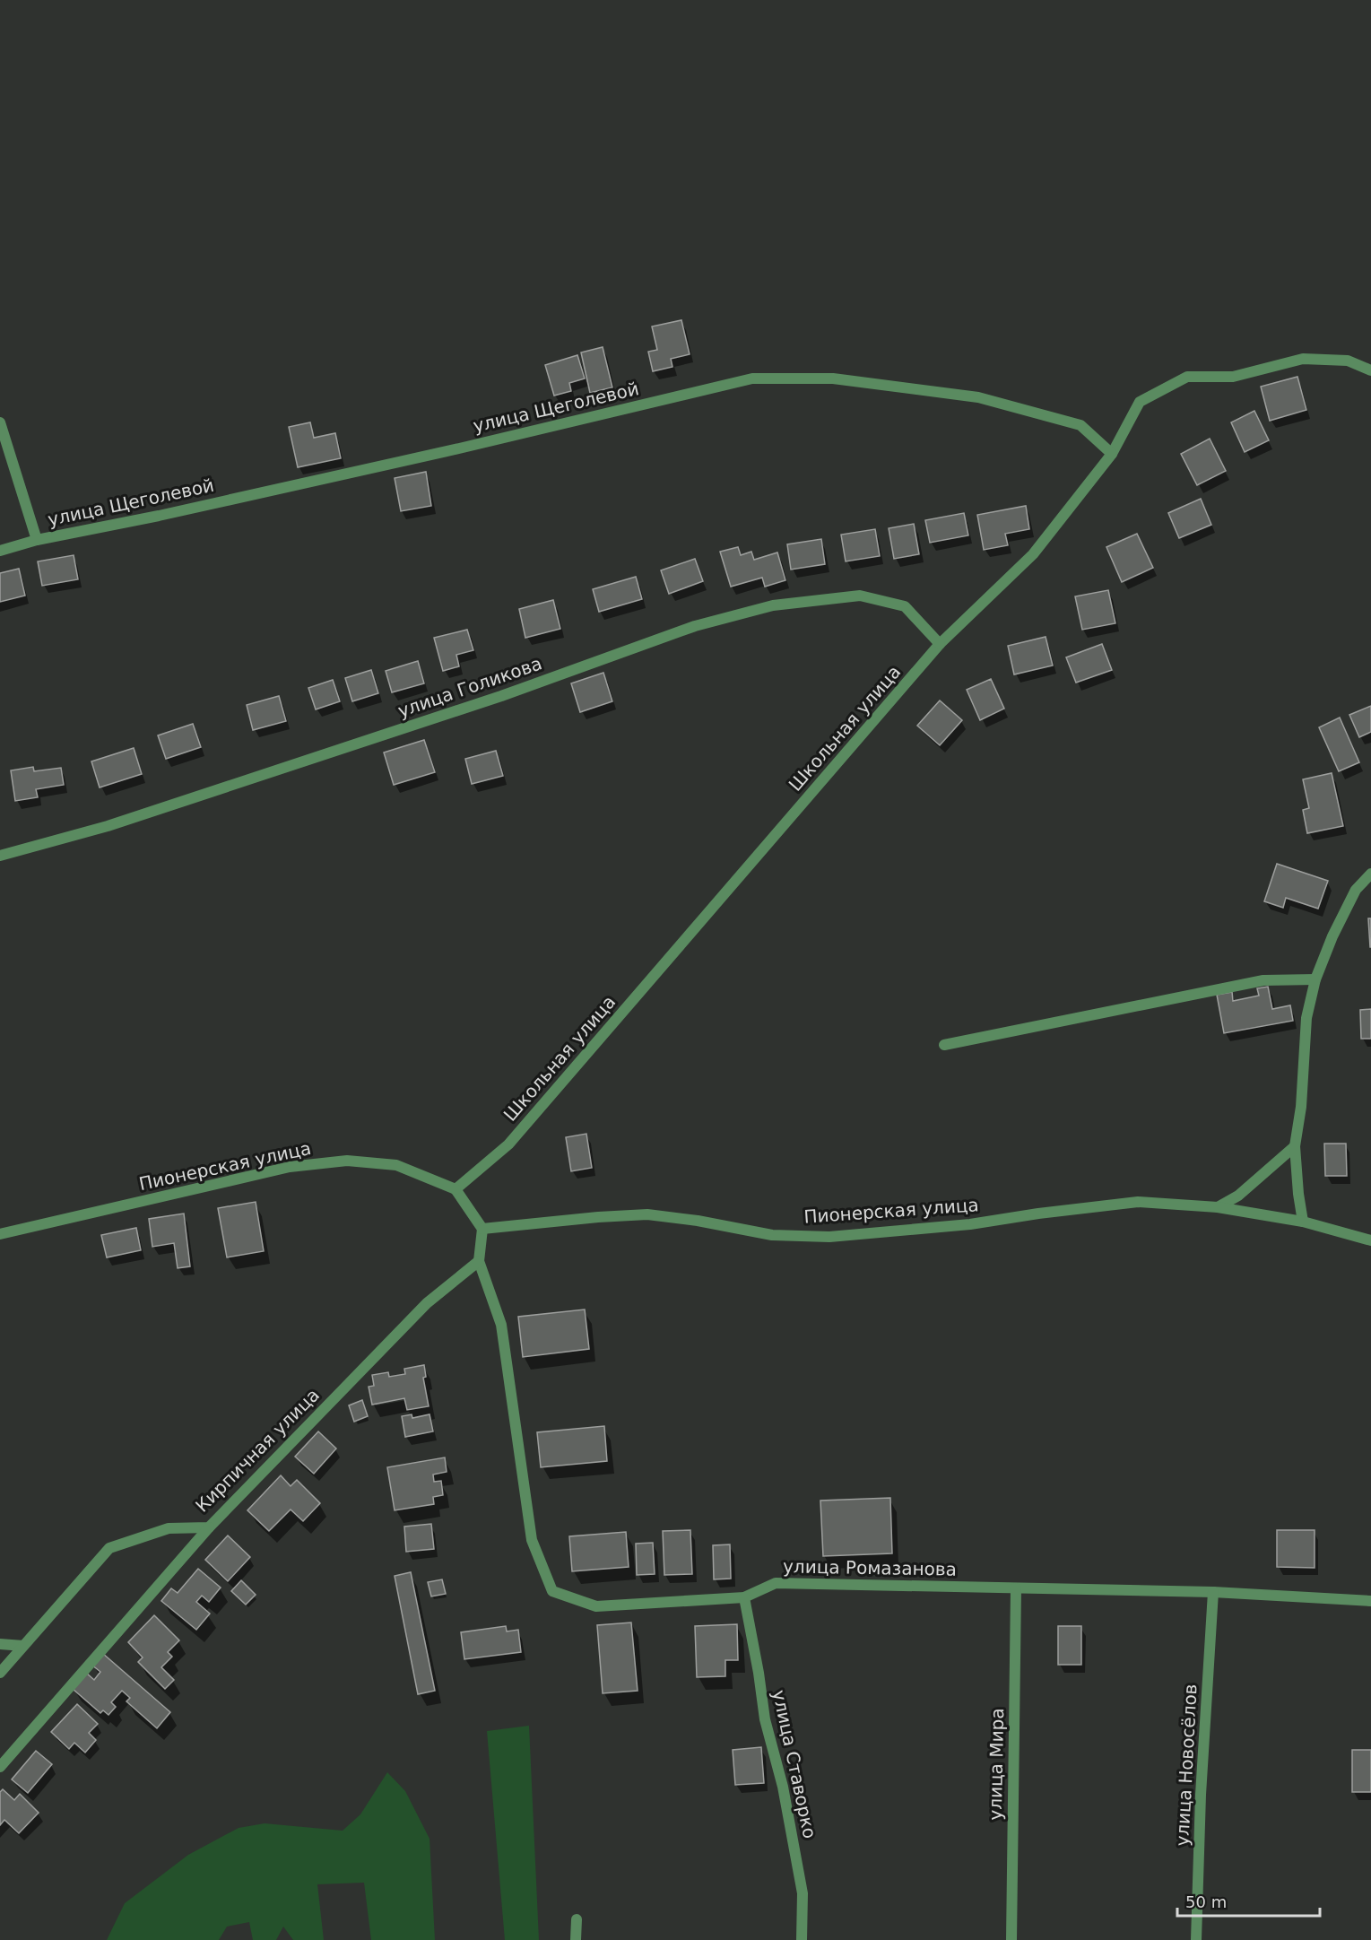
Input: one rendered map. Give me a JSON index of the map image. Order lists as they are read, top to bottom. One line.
{"streets":{"street":["улица Щеголевой","улица Голикова","Школьная улица","Пионерская улица","Кирпичная улица","улица Ромазанова","улица Ставорко","улица Мира","улица Новосёлов"]},"crossings":[["улица Щеголевой","Школьная улица"],["улица Голикова","Школьная улица"],["Школьная улица","Пионерская улица"],["Кирпичная улица","улица Ромазанова"],["улица Ромазанова","улица Ставорко"],["улица Ромазанова","улица Мира"],["улица Ромазанова","улица Новосёлов"]],"scale_bar":"50 m"}
